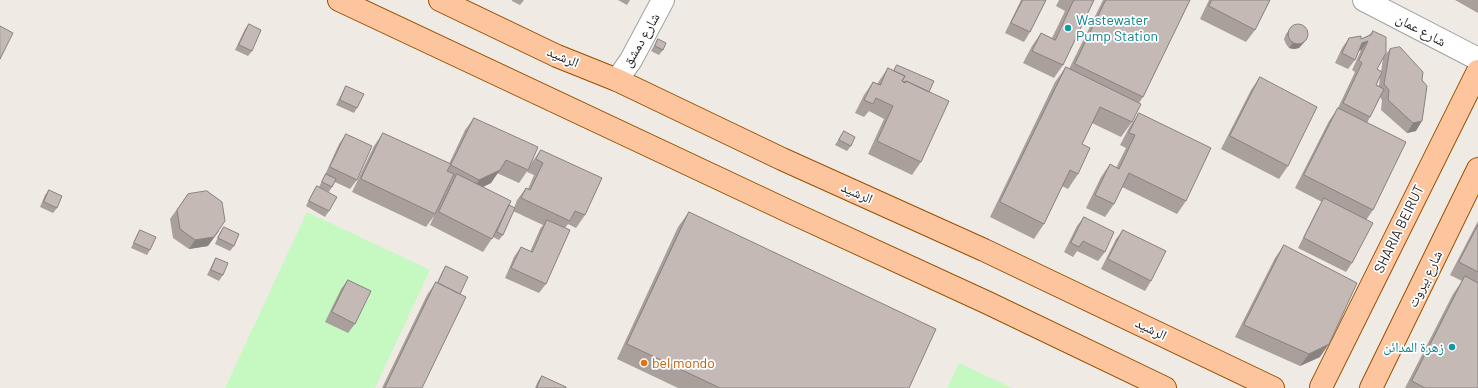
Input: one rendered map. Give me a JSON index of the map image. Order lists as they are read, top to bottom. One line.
{"streets":{"main road":["الرشيد","SHARIA BEIRUT","شارع بيروت"],"street":["شارع عمان","شارع دمشق"]},"crossings":[["شارع دمشق","الرشيد"]],"places":["Wastewater Pump Station","زهرة المدائن","bel mondo"]}
